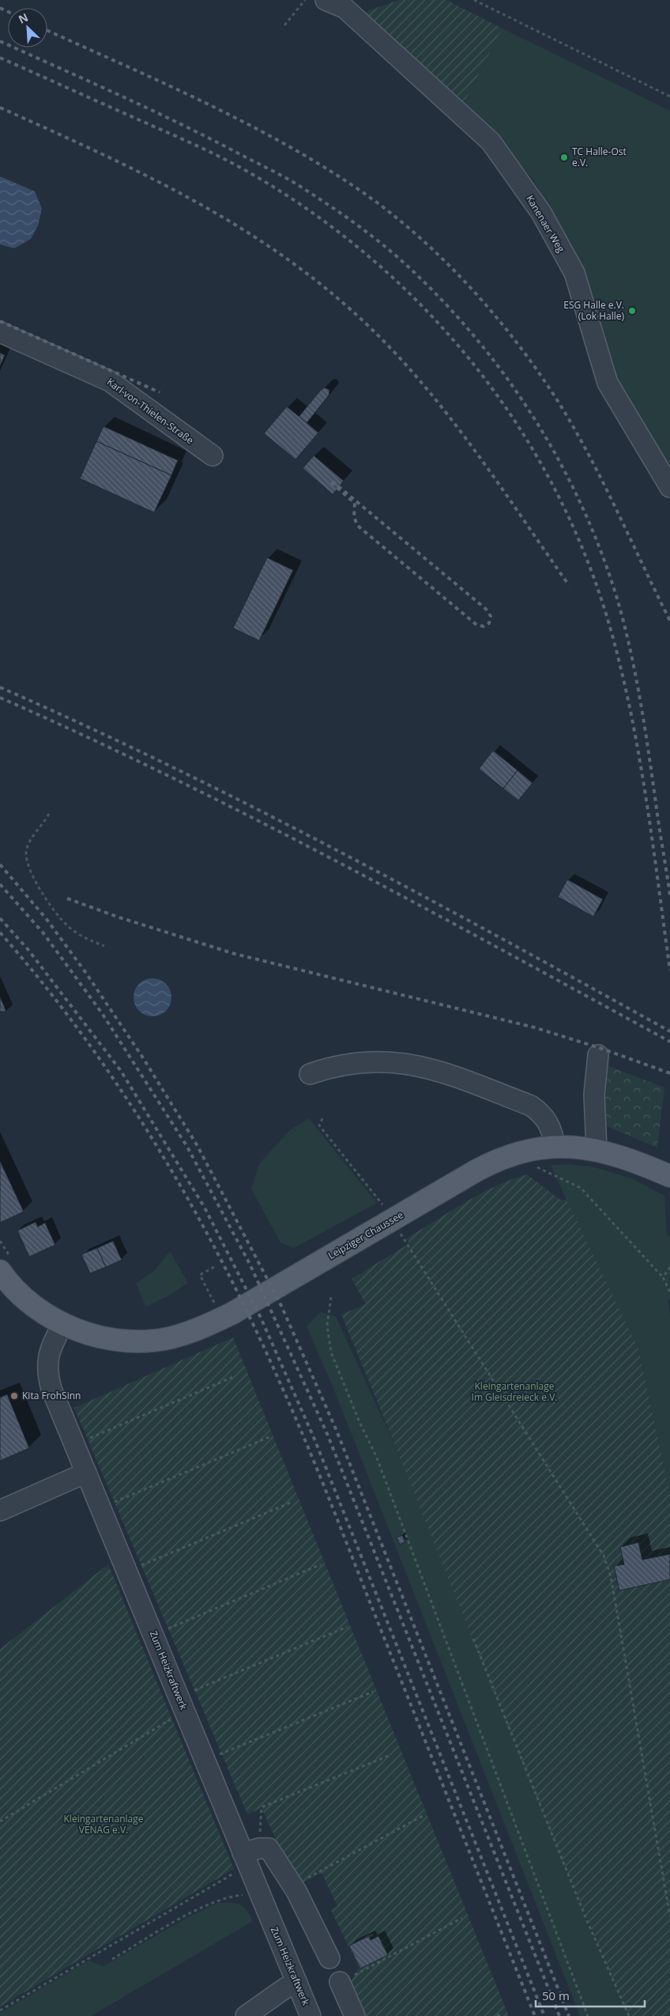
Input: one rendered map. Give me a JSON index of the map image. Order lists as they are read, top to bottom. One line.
{"streets":{"main road":["Leipziger Chaussee"],"street":["Kanenaer Weg","Karl-von-Thielen-Straße","Zum Heizkraftwerk"]},"crossings":[["Leipziger Chaussee","Zum Heizkraftwerk"]],"parks":["Kleingartenanlage Im Gleisdreieck e.V.","Kleingartenanlage VENAG e.V."],"places":["TC Halle-Ost e.V.","ESG Halle e.V. (Lok Halle)","Kita FrohSinn"],"scale_bar":"50 m","north":"top left"}
